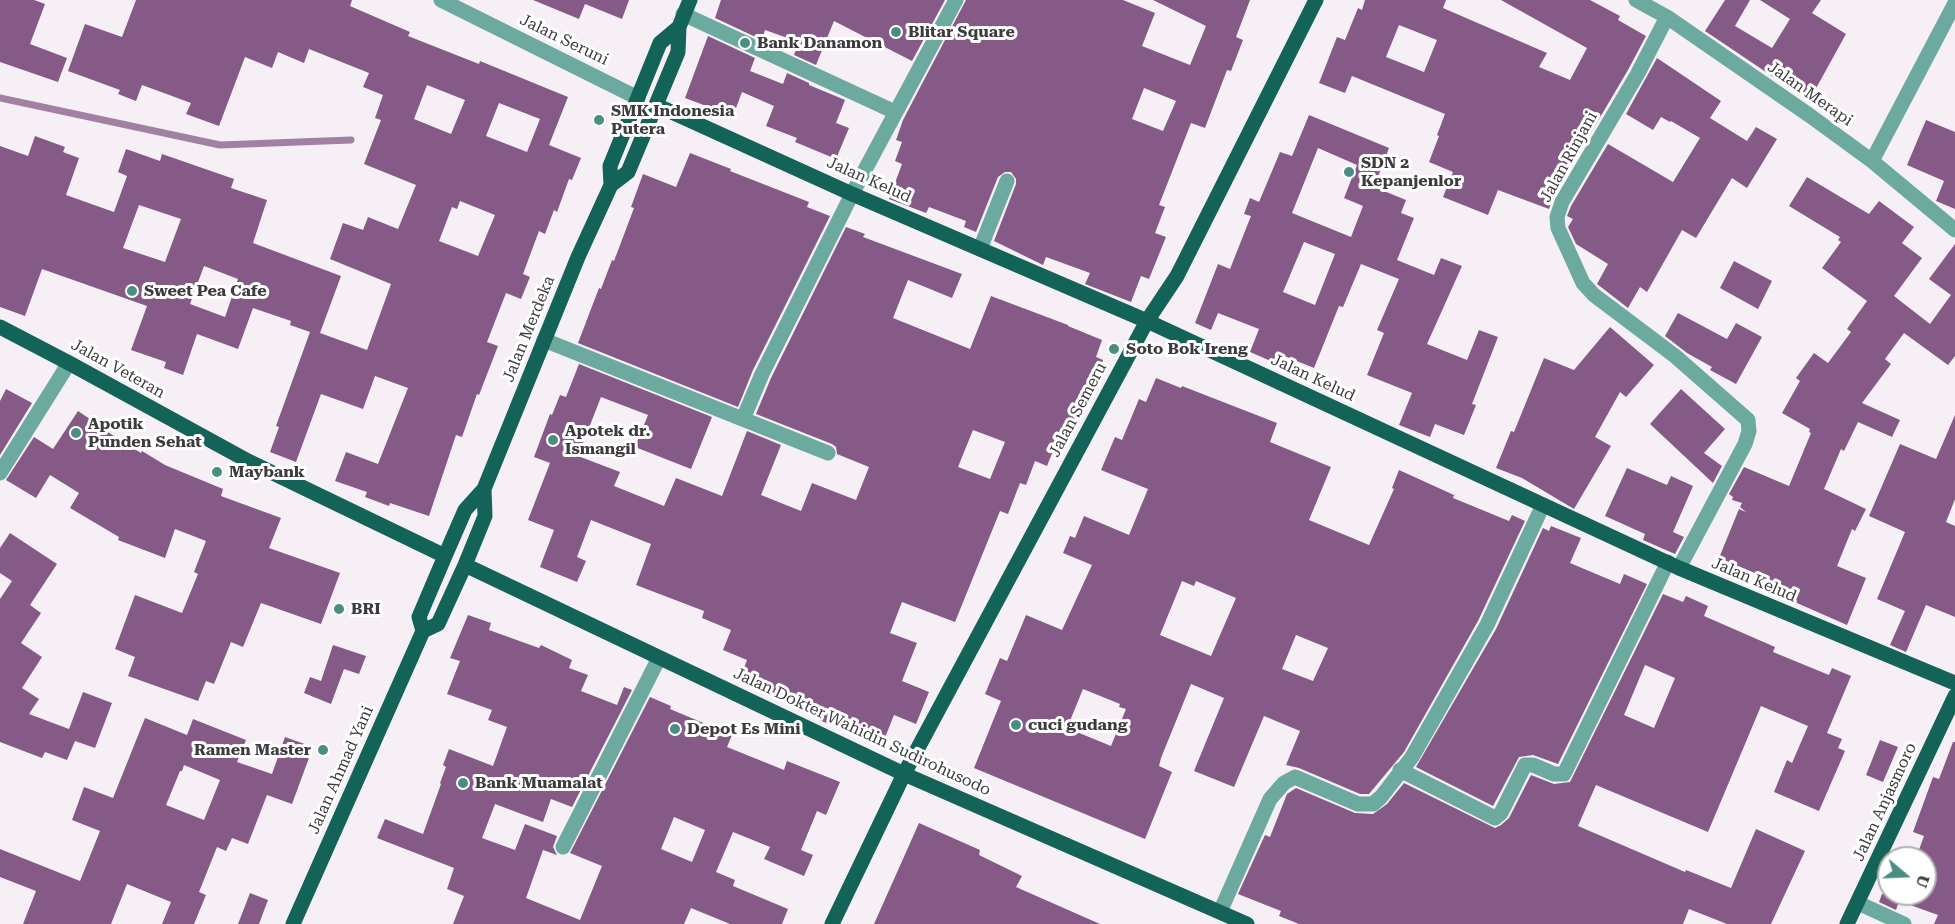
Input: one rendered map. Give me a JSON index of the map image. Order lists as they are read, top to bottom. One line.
{"streets":{"main road":["Jalan Kelud","Jalan Merdeka","Jalan Veteran","Jalan Semeru","Jalan Dokter Wahidin Sudirohusodo","Jalan Ahmad Yani","Jalan Anjasmoro"],"street":["Jalan Seruni","Jalan Merapi","Jalan Rinjani"]},"crossings":[["Jalan Seruni","Jalan Merdeka"],["Jalan Merapi","Jalan Rinjani"],["Jalan Rinjani","Jalan Kelud"],["Jalan Kelud","Jalan Merdeka"],["Jalan Kelud","Jalan Semeru"],["Jalan Merdeka","Jalan Veteran"],["Jalan Merdeka","Jalan Dokter Wahidin Sudirohusodo"],["Jalan Merdeka","Jalan Ahmad Yani"],["Jalan Veteran","Jalan Ahmad Yani"],["Jalan Semeru","Jalan Dokter Wahidin Sudirohusodo"],["Jalan Dokter Wahidin Sudirohusodo","Jalan Ahmad Yani"]],"places":["Blitar Square","Bank Danamon","SMK Indonesia Putera","SDN 2 Kepanjenlor","Sweet Pea Cafe","Soto Bok Ireng","Apotik Punden Sehat","Apotek dr. Ismangil","Maybank","BRI","cuci gudang","Depot Es Mini","Ramen Master","Bank Muamalat"],"north":"right"}
